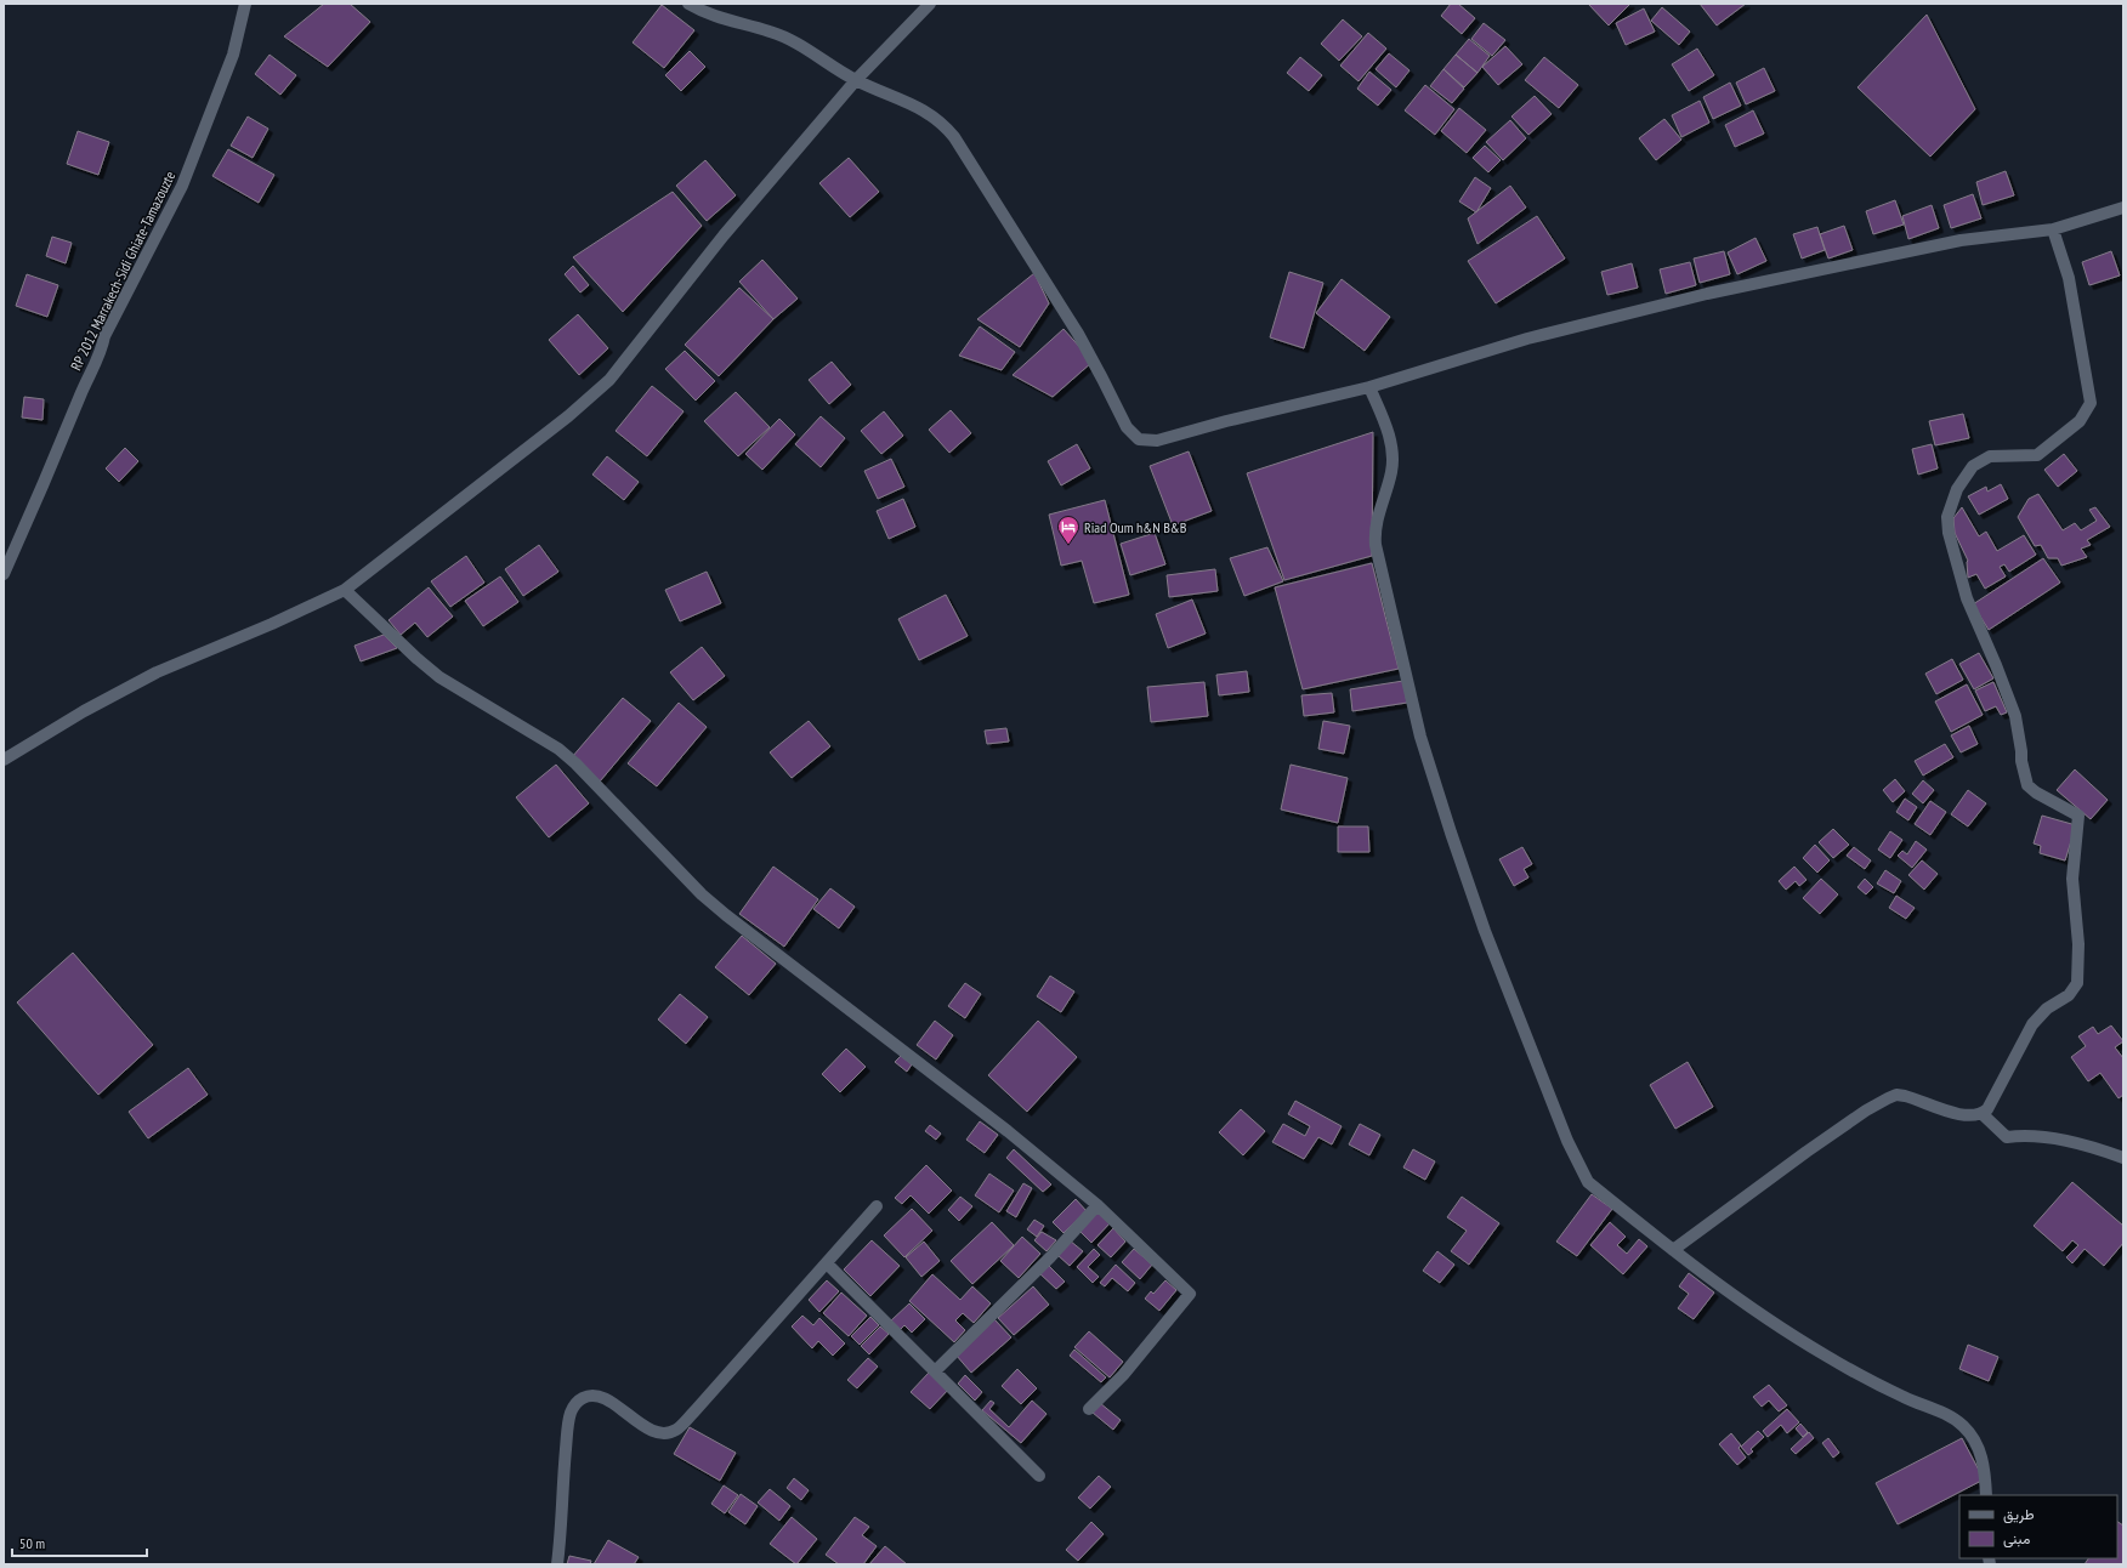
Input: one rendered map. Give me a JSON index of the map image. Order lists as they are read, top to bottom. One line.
{"streets":{"street":["RP 2012 Marrakech-Sidi Ghiate-Tamazouzte"]},"places":{"hotel":["Riad Oum h&N B&B"]},"legend":["طريق","مبنى"],"scale_bar":"50 m"}
